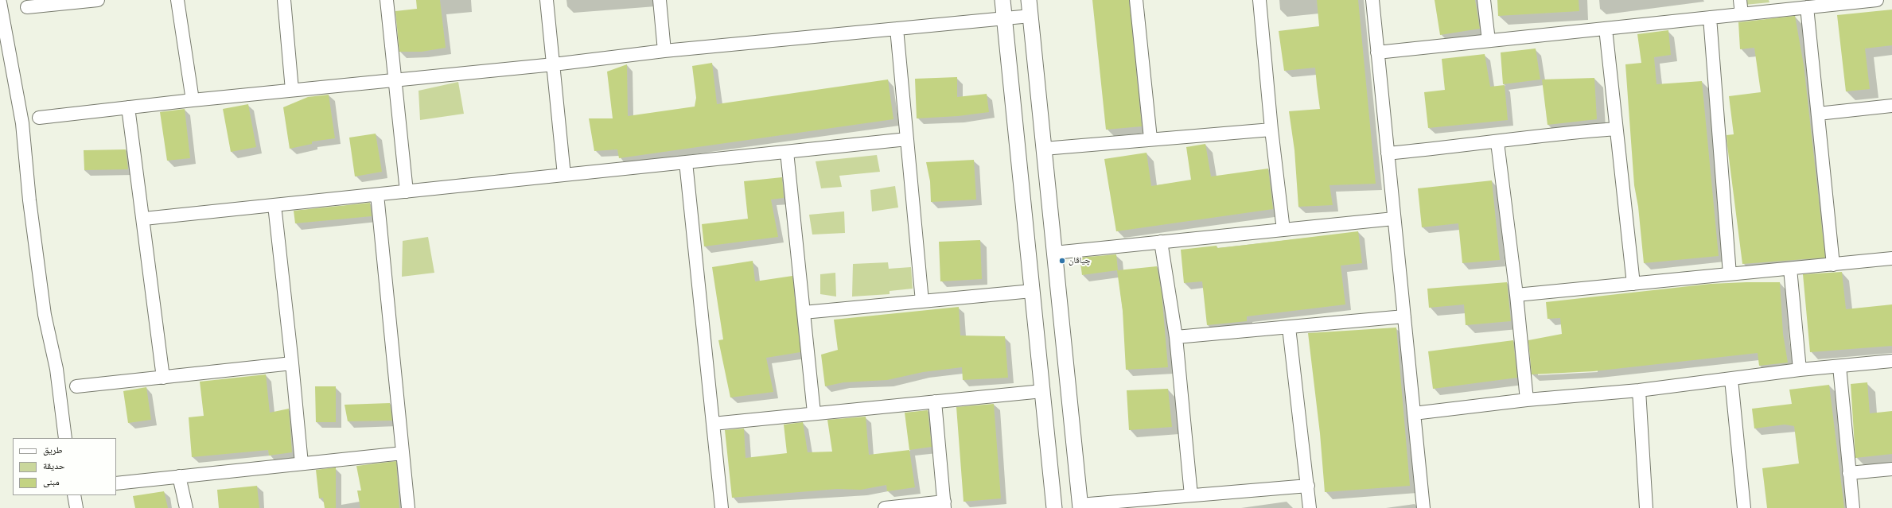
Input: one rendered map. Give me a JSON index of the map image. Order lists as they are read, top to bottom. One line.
{"places":["چياڤان"],"legend":["طريق","حديقة","مبنى"]}
